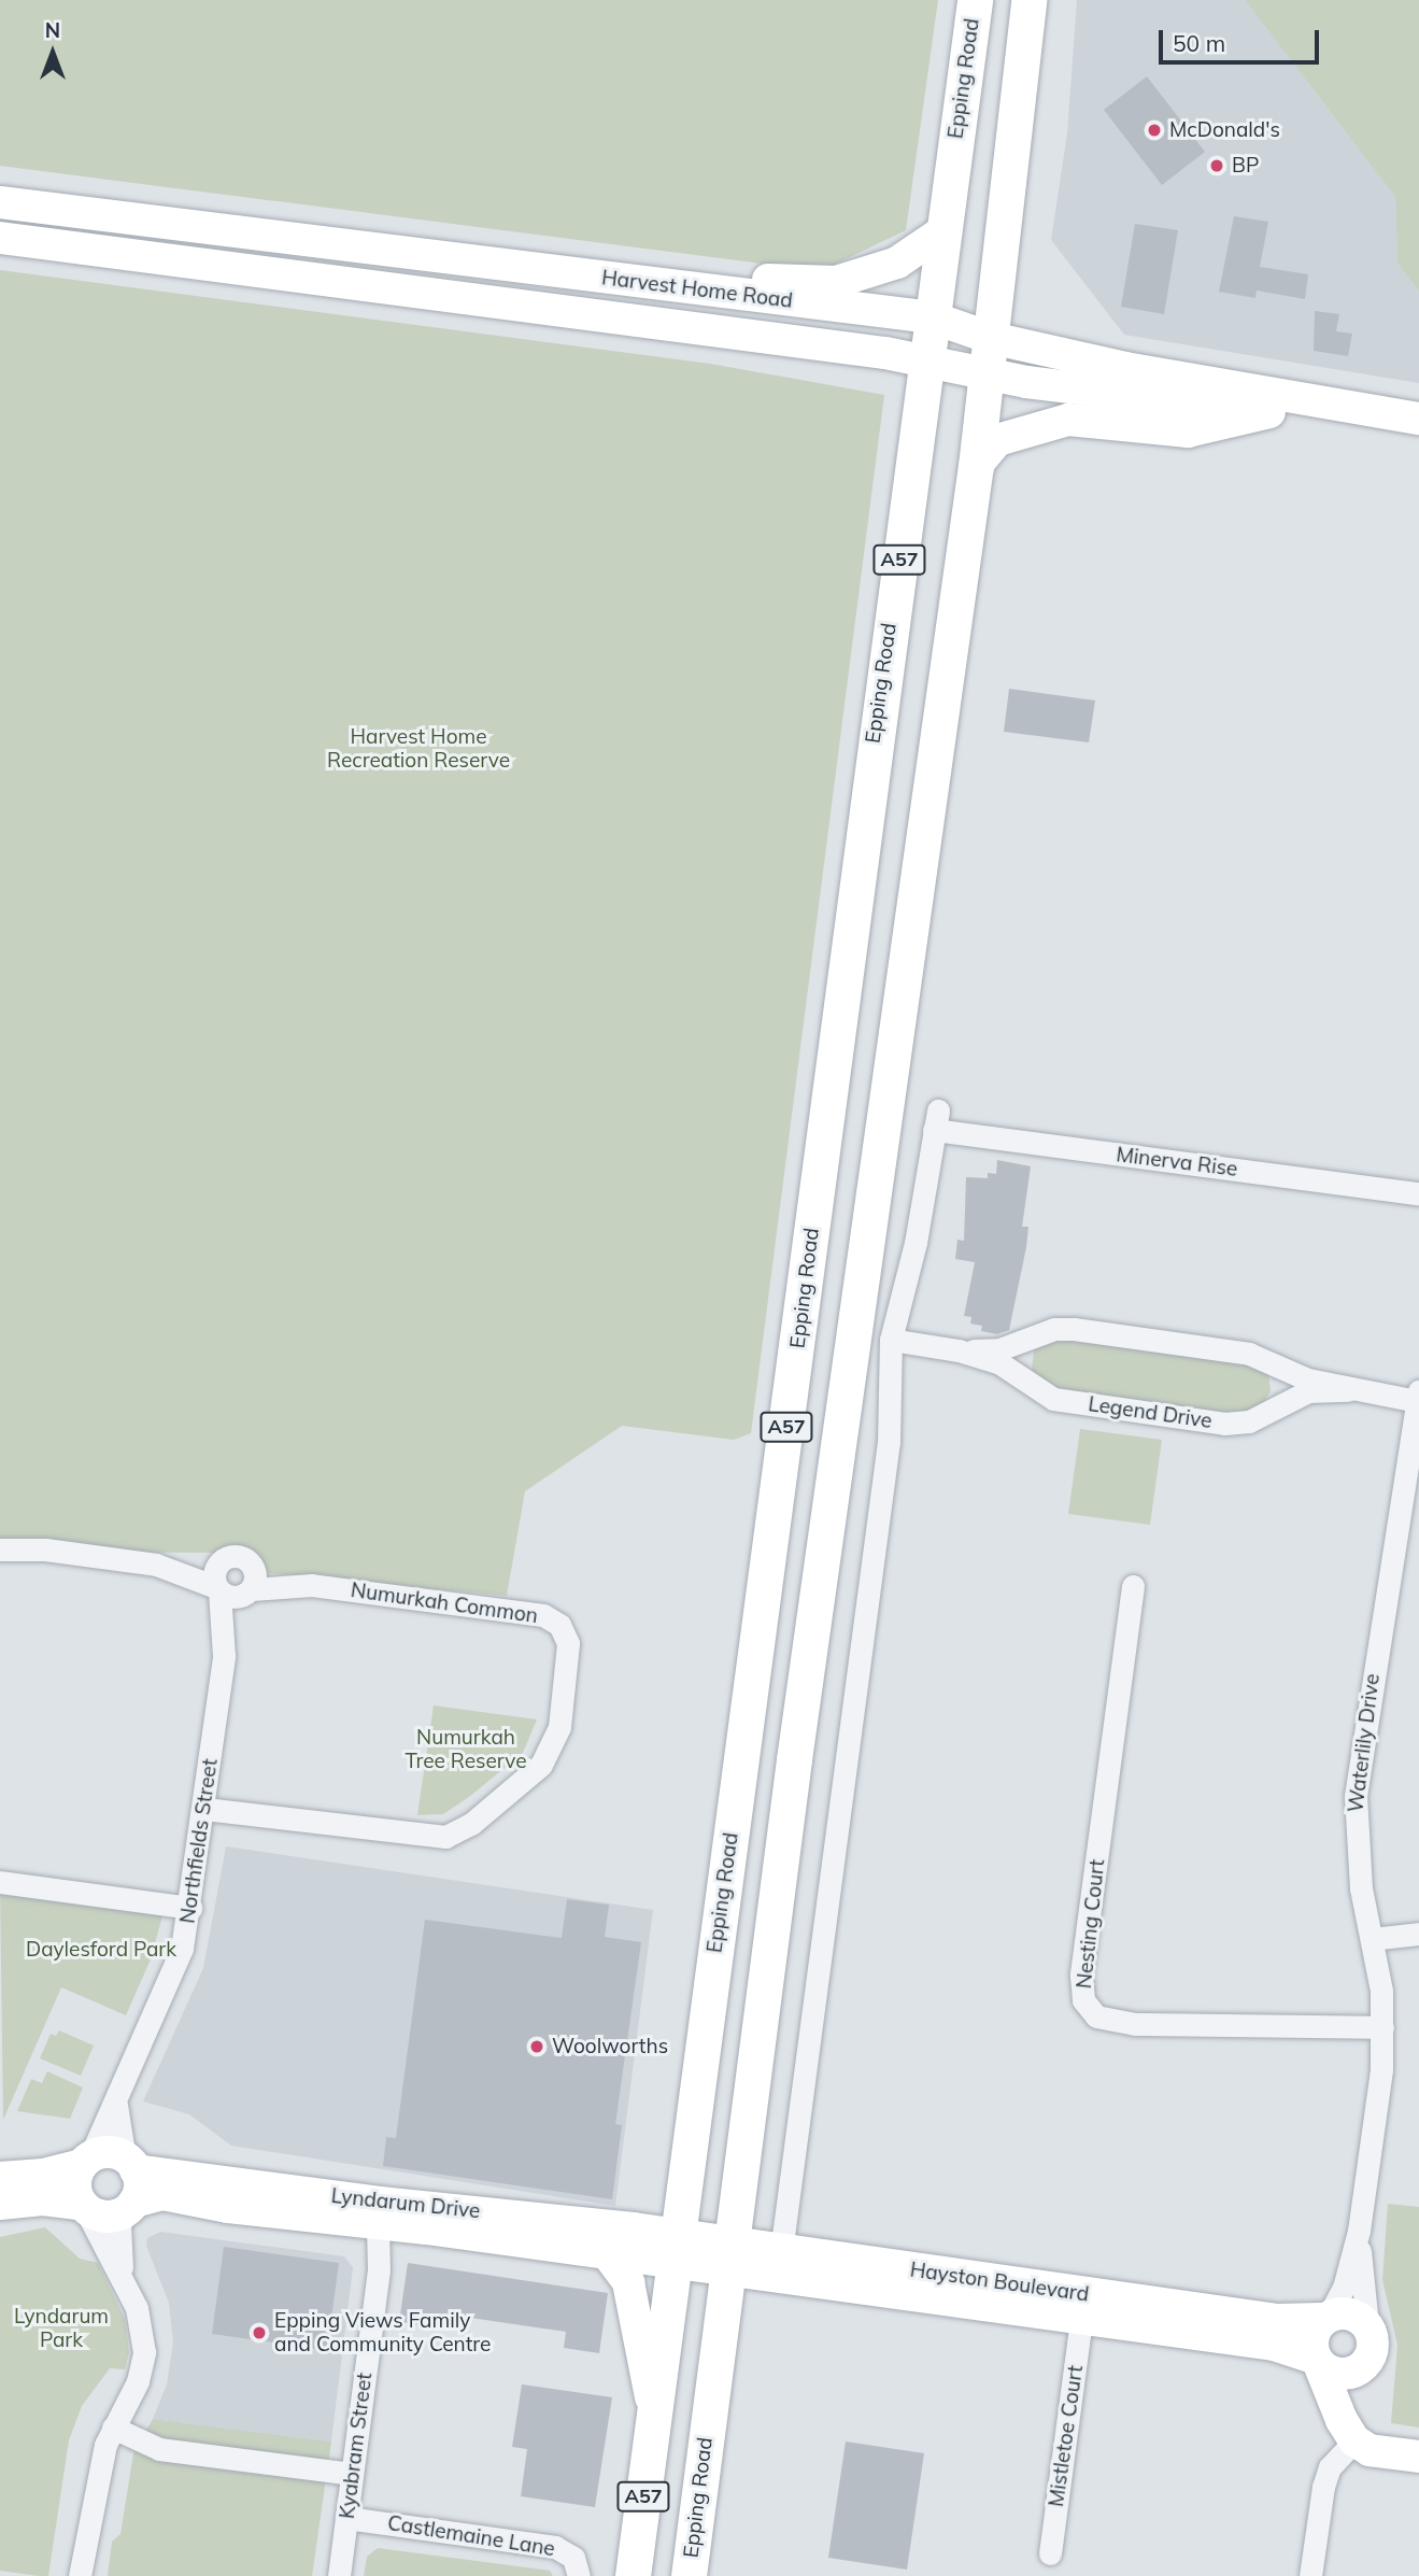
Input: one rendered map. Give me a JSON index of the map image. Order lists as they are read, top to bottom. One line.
{"streets":{"main road":["Epping Road","A57"],"street":["Harvest Home Road","Minerva Rise","Legend Drive","Numurkah Common","Waterlily Drive","Northfields Street","Nesting Court","Lyndarum Drive","Hayston Boulevard","Mistletoe Court","Kyabram Street","Castlemaine Lane"]},"crossings":[["Epping Road","Harvest Home Road"],["Epping Road","Lyndarum Drive"],["Epping Road","Hayston Boulevard"],["Minerva Rise","Legend Drive"],["Legend Drive","Waterlily Drive"],["Numurkah Common","Northfields Street"],["Waterlily Drive","Nesting Court"],["Waterlily Drive","Hayston Boulevard"],["Northfields Street","Lyndarum Drive"],["Lyndarum Drive","Hayston Boulevard"],["Lyndarum Drive","Kyabram Street"],["Hayston Boulevard","Mistletoe Court"],["Kyabram Street","Castlemaine Lane"]],"parks":["Harvest Home Recreation Reserve","Numurkah Tree Reserve","Daylesford Park","Lyndarum Park"],"places":["McDonald's","BP","Woolworths","Epping Views Family and Community Centre"],"scale_bar":"50 m","north":"top"}
